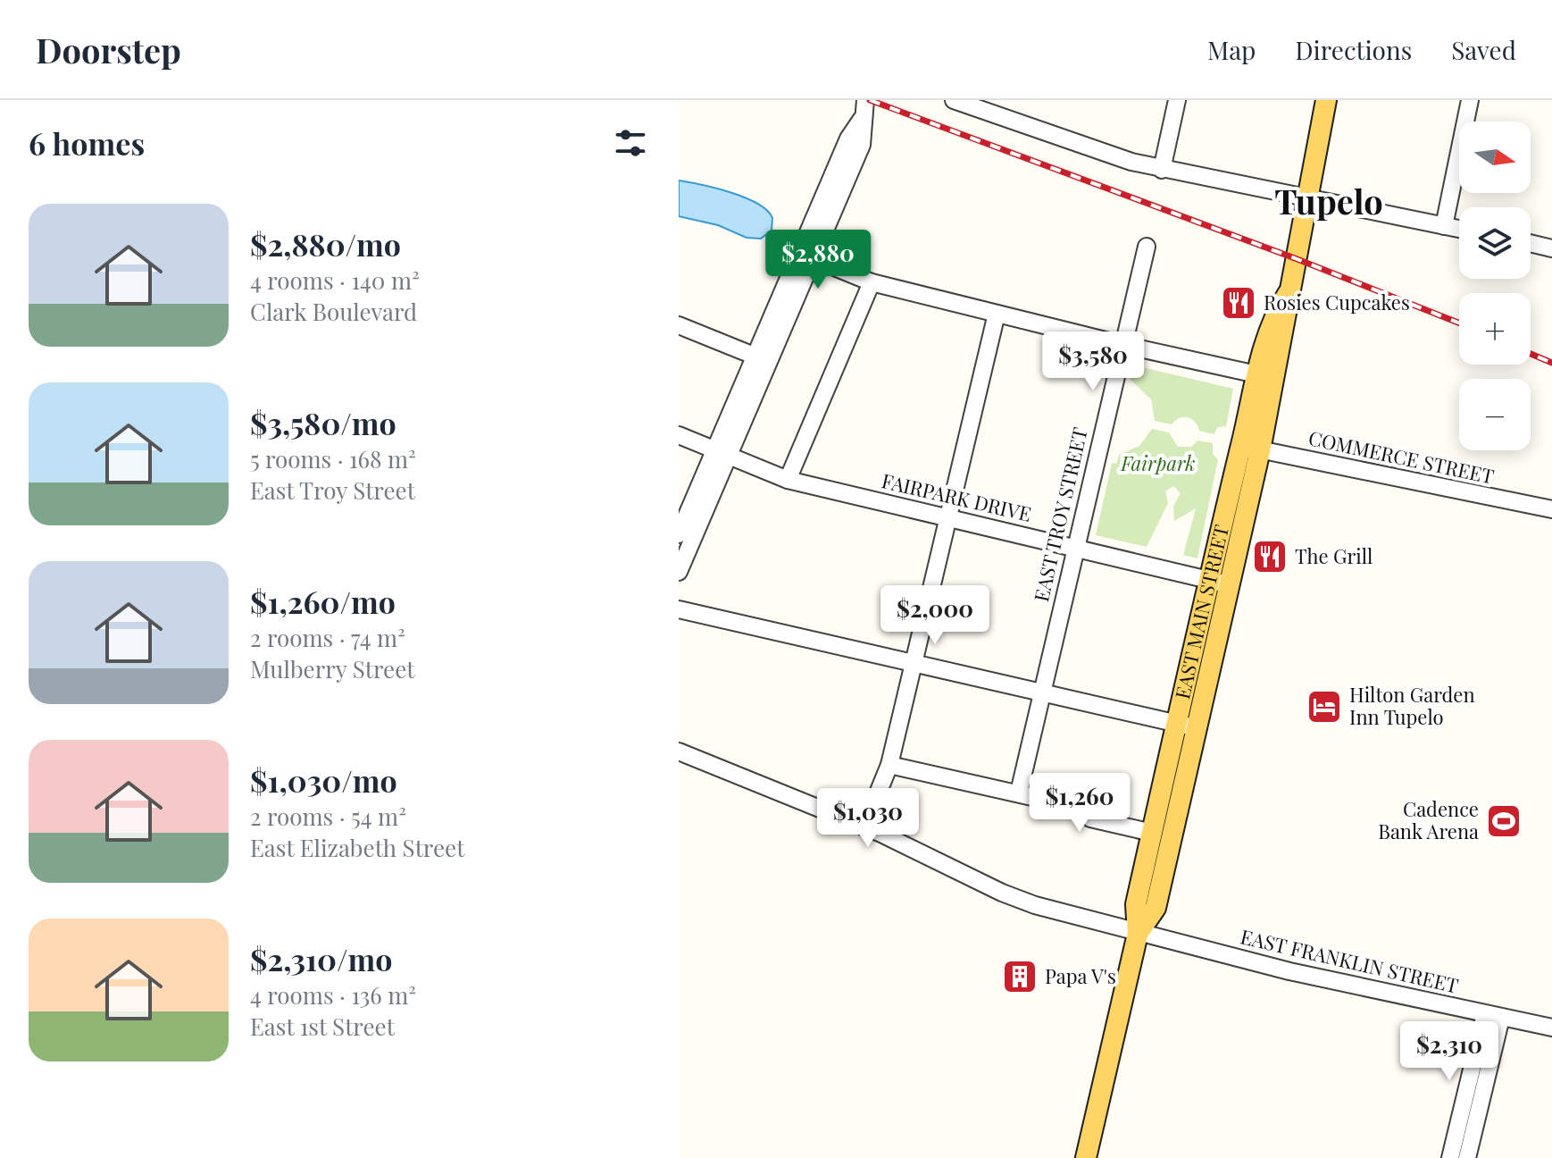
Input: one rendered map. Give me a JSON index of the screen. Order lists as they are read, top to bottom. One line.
{"streets":{"main road":["EAST MAIN STREET"],"street":["COMMERCE STREET","FAIRPARK DRIVE","EAST TROY STREET","EAST FRANKLIN STREET"]},"crossings":[["COMMERCE STREET","EAST MAIN STREET"],["FAIRPARK DRIVE","EAST TROY STREET"],["FAIRPARK DRIVE","EAST MAIN STREET"],["EAST MAIN STREET","EAST FRANKLIN STREET"]],"districts":["Tupelo"],"parks":["Fairpark"],"places":{"restaurant":["Rosies Cupcakes","The Grill"],"hotel":["Hilton Garden Inn Tupelo"],"sports":["Cadence Bank Arena"],"building":["Papa V's"]},"north":"right","page":{"header":"Doorstep","nav":["Map","Directions","Saved"],"heading":"6 homes","map_buttons":["+","−"],"list":[{"name":"$2,880/mo","note":"4 rooms · 140 m² · Clark Boulevard"},{"name":"$3,580/mo","note":"5 rooms · 168 m² · East Troy Street"},{"name":"$1,260/mo","note":"2 rooms · 74 m² · Mulberry Street"},{"name":"$1,030/mo","note":"2 rooms · 54 m² · East Elizabeth Street"},{"name":"$2,310/mo","note":"4 rooms · 136 m² · East 1st Street"}],"price":["$2,880","$3,580","$2,000","$1,260","$1,030","$2,310"]}}
